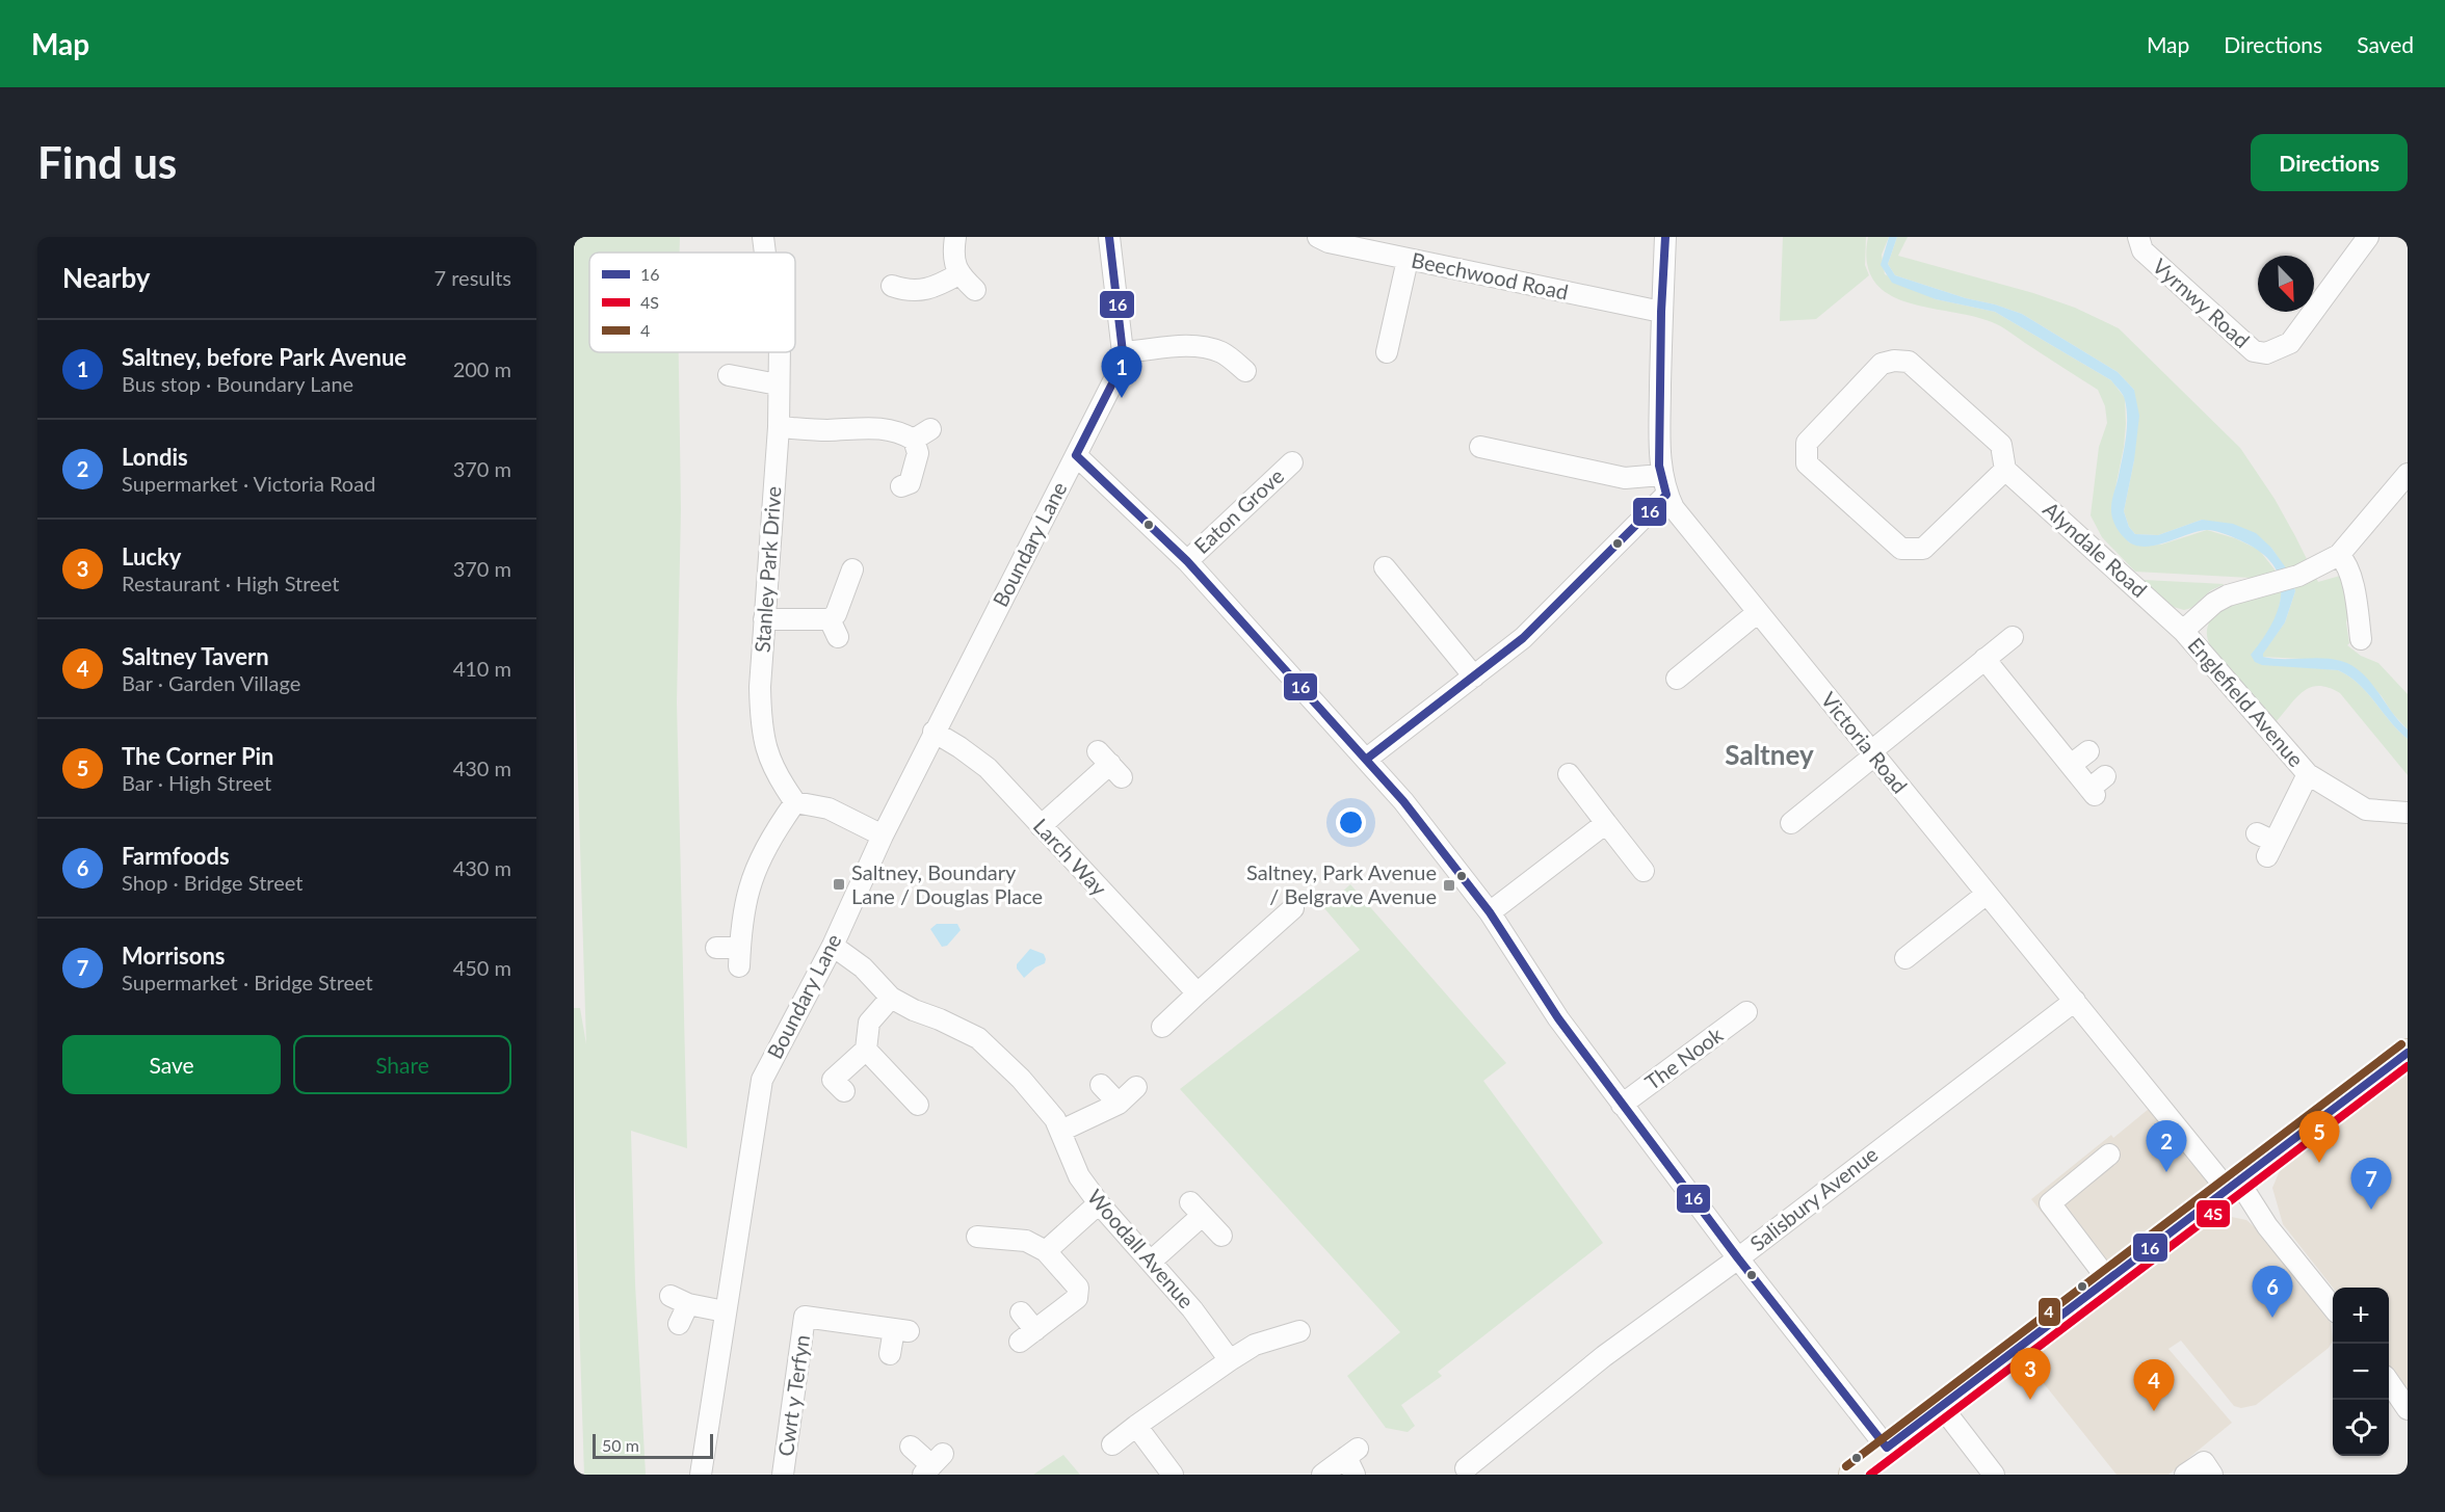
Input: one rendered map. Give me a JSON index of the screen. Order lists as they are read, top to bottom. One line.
{"streets":{"street":["Beechwood Road","Vyrnwy Road","Eaton Grove","Boundary Lane","Alyndale Road","Stanley Park Drive","Englefield Avenue","Victoria Road","Larch Way","The Nook","Salisbury Avenue","Woodall Avenue","Cwrt y Terfyn"]},"crossings":[["Boundary Lane","Larch Way"],["Boundary Lane","Woodall Avenue"],["Alyndale Road","Englefield Avenue"],["Victoria Road","Salisbury Avenue"]],"districts":["Saltney"],"places":{"transit":["Saltney, Boundary Lane / Douglas Place","Saltney, Park Avenue / Belgrave Avenue"]},"lines":["transit line 16","transit line 4","transit line 4S"],"legend":["16","4S","4"],"scale_bar":"50 m","north":"bottom right","page":{"header":"Map","nav":["Map","Directions","Saved"],"buttons":["Directions",["Save","Share"]],"title":"Find us","heading":["Nearby","7 results"],"list":[{"mark":"1","name":"Saltney, before Park Avenue","note":"Bus stop · Boundary Lane","value":"200 m"},{"mark":"2","name":"Londis","note":"Supermarket · Victoria Road","value":"370 m"},{"mark":"3","name":"Lucky","note":"Restaurant · High Street","value":"370 m"},{"mark":"4","name":"Saltney Tavern","note":"Bar · Garden Village","value":"410 m"},{"mark":"5","name":"The Corner Pin","note":"Bar · High Street","value":"430 m"},{"mark":"6","name":"Farmfoods","note":"Shop · Bridge Street","value":"430 m"},{"mark":"7","name":"Morrisons","note":"Supermarket · Bridge Street","value":"450 m"}],"pins":["1","5","2","7","6","3","4"],"map_buttons":["+","−"],"scale":"50 m"}}
